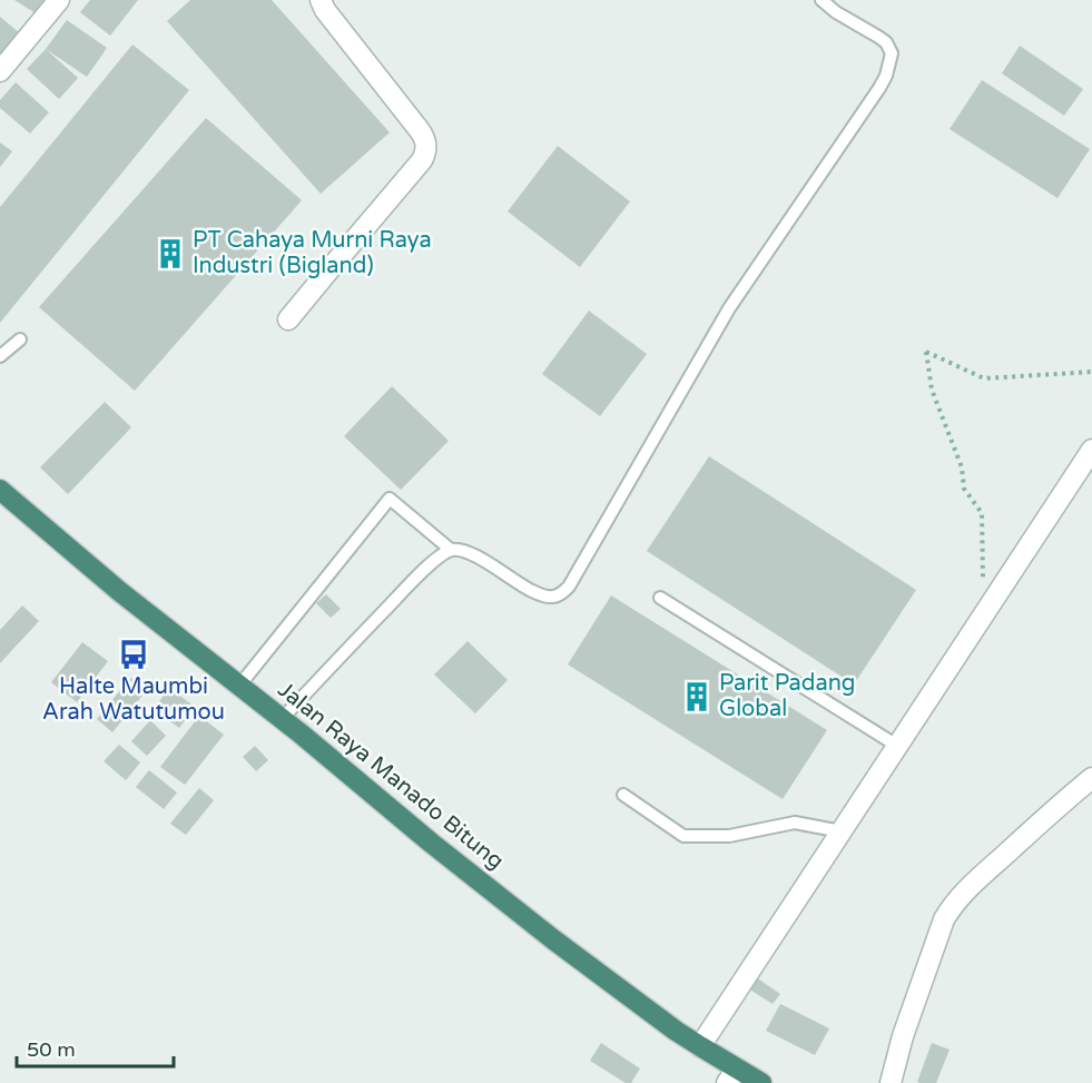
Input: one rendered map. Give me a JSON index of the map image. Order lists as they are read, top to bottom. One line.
{"streets":{"highway":["Jalan Raya Manado Bitung"]},"places":{"building":["PT Cahaya Murni Raya Industri (Bigland)","Parit Padang Global"],"bus stop":["Halte Maumbi Arah Watutumou"]},"scale_bar":"50 m"}
